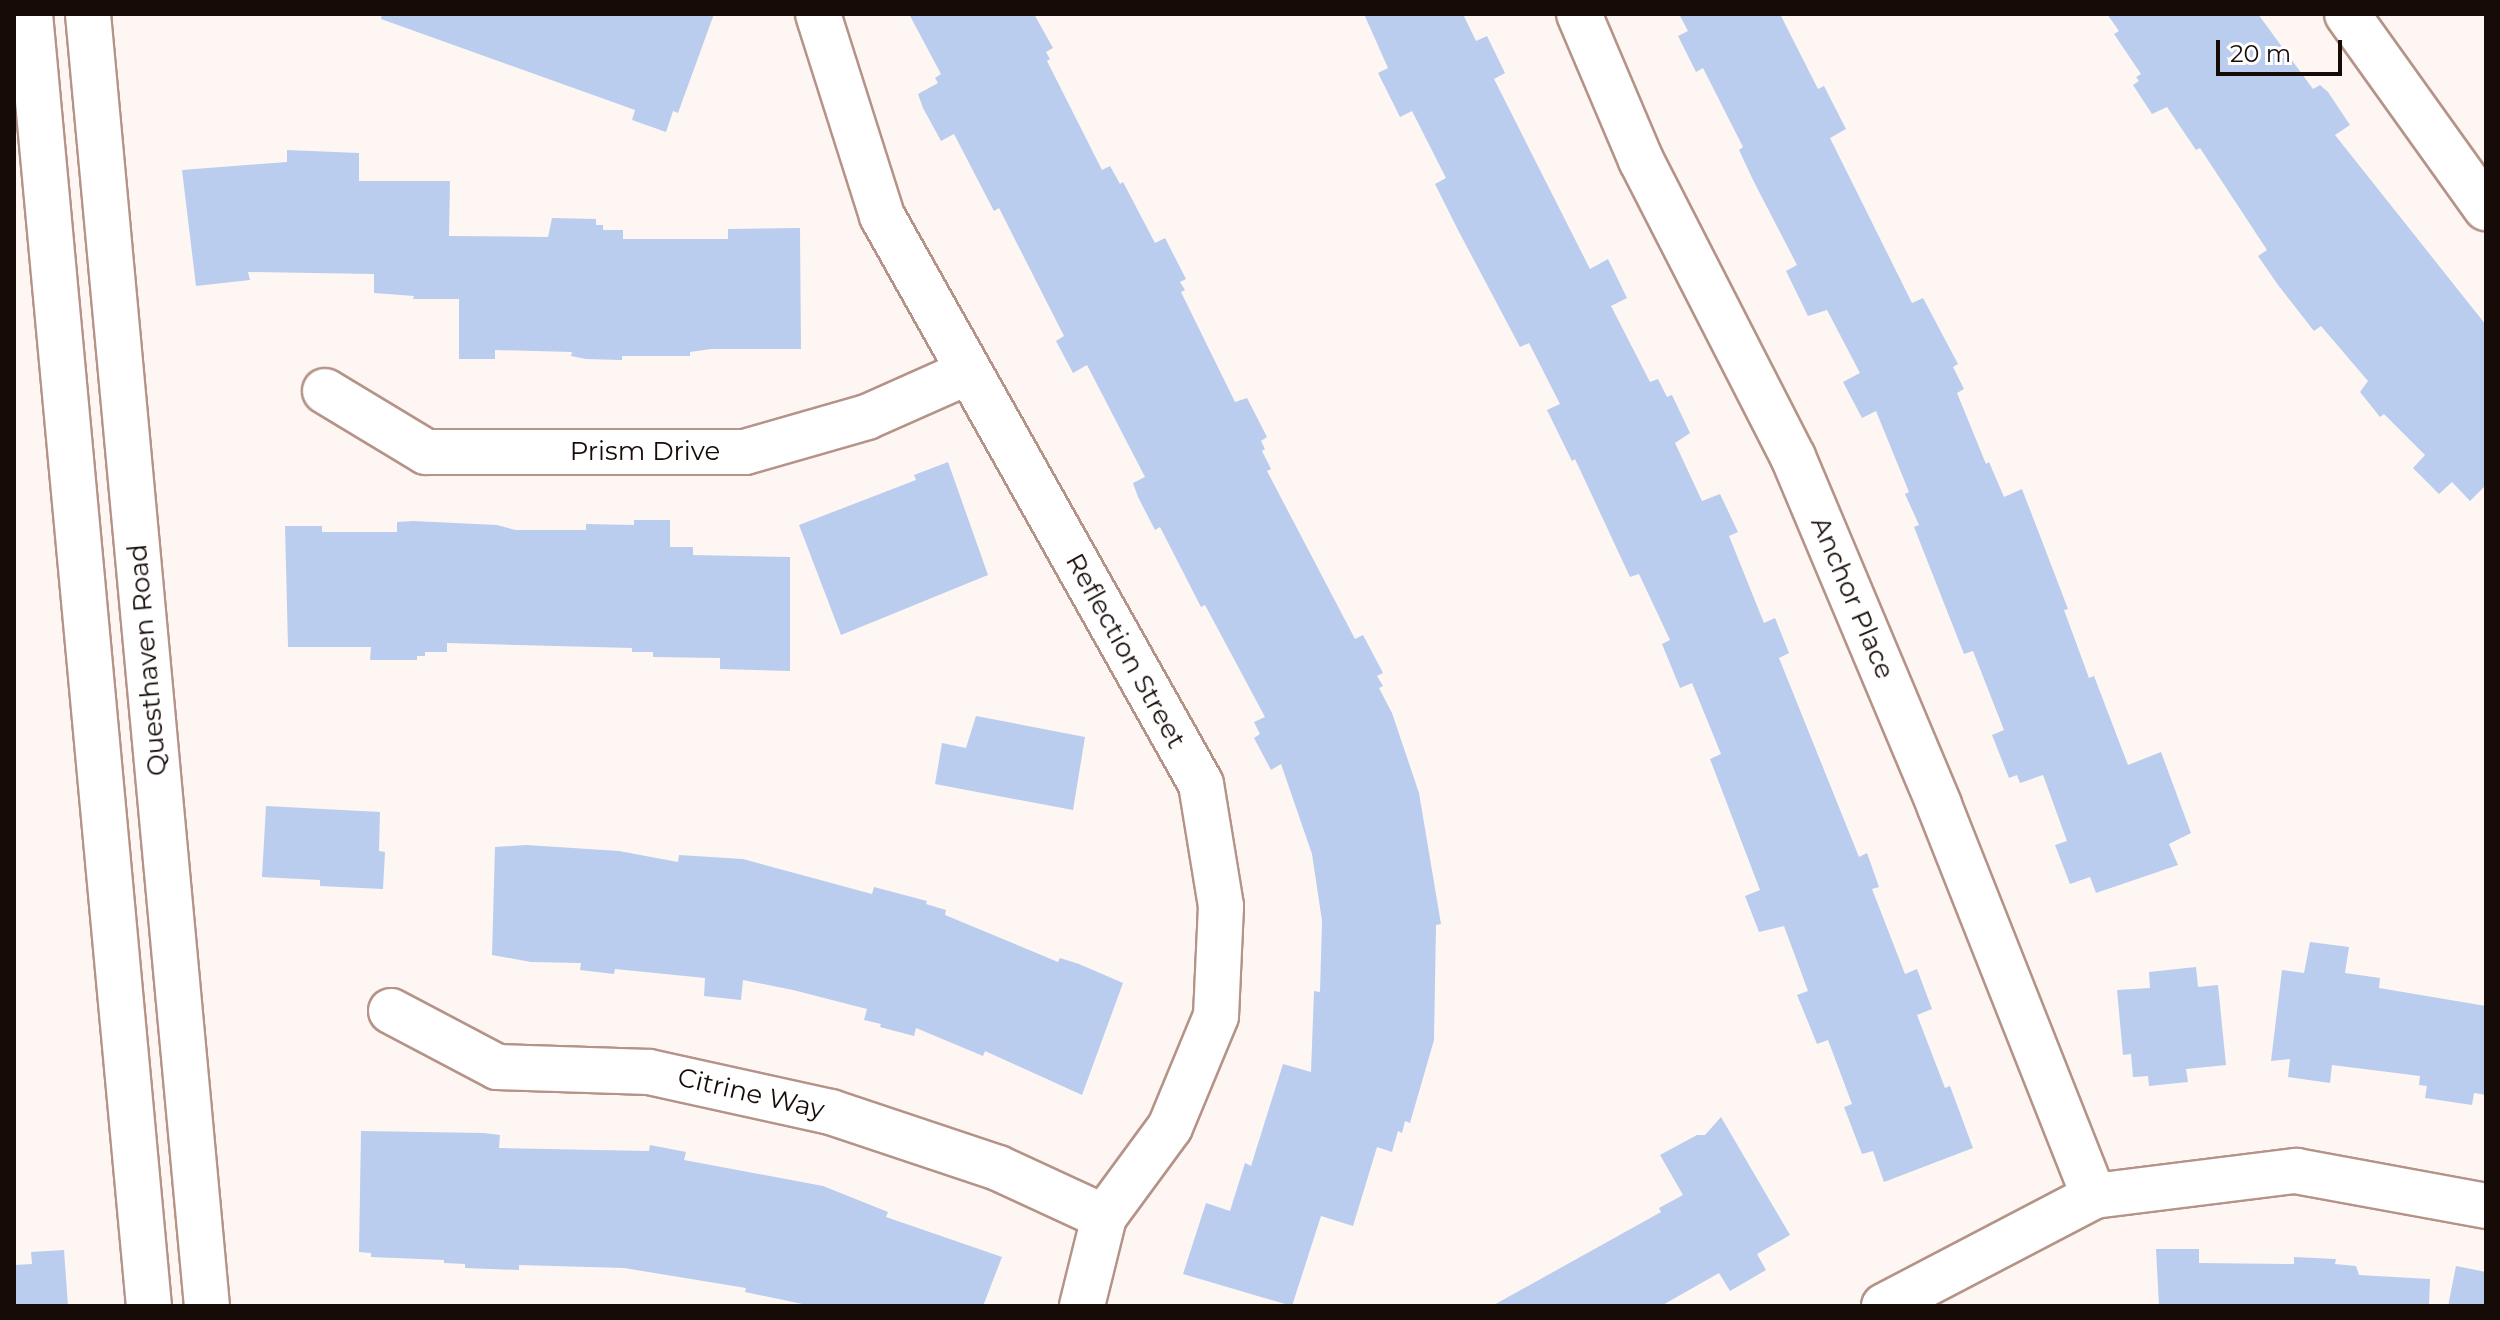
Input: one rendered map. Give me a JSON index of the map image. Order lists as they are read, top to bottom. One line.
{"streets":{"street":["Prism Drive","Anchor Place","Reflection Street","Questhaven Road","Citrine Way"]},"crossings":[["Prism Drive","Reflection Street"],["Reflection Street","Citrine Way"]],"scale_bar":"20 m"}
